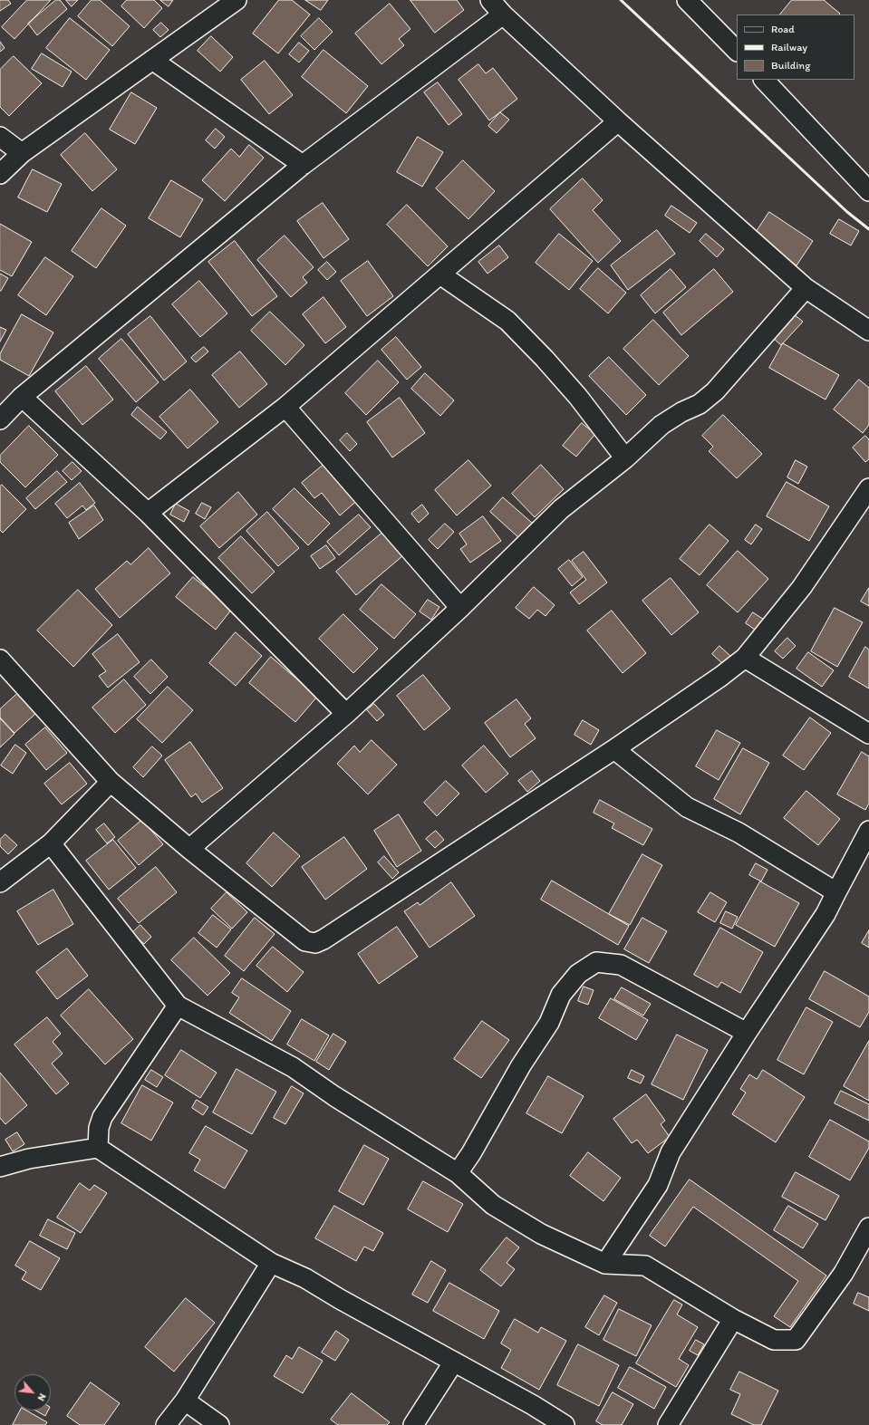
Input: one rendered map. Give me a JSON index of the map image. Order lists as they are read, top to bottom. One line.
{"legend":["Road","Railway","Building"],"north":"bottom right"}
